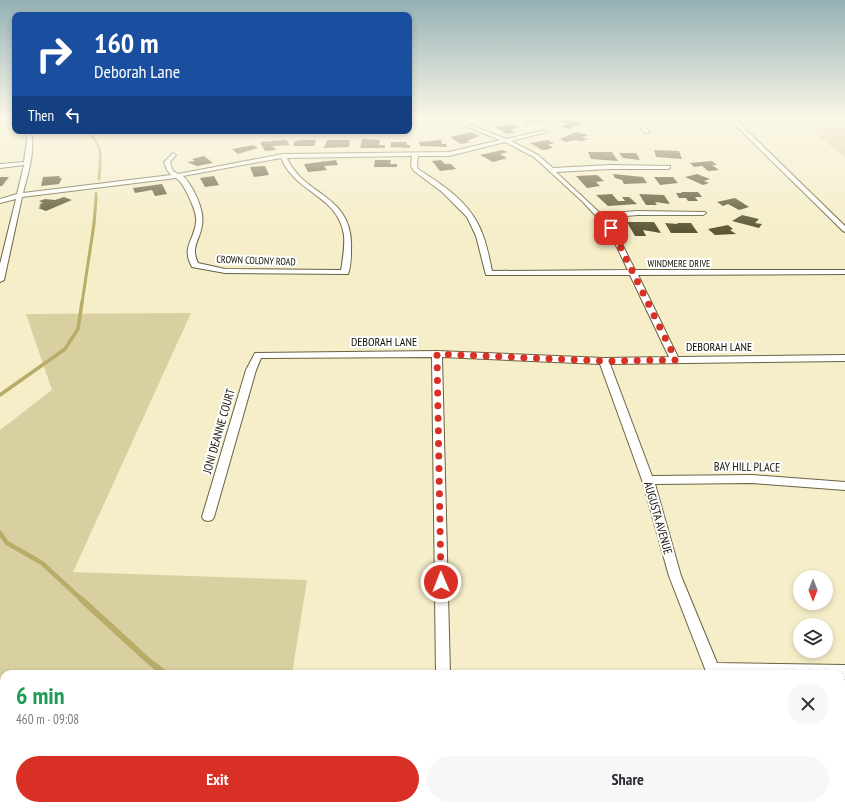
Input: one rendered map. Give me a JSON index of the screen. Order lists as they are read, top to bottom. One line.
{"streets":{"street":["CROWN COLONY ROAD","WINDMERE DRIVE","DEBORAH LANE","JONI DEANNE COURT","BAY HILL PLACE","AUGUSTA AVENUE"]},"crossings":[["DEBORAH LANE","JONI DEANNE COURT"],["DEBORAH LANE","AUGUSTA AVENUE"],["BAY HILL PLACE","AUGUSTA AVENUE"]],"north":"bottom","page":{"turn":["160 m","Deborah Lane"],"then":"Then","heading":["6 min","460 m · 09:08"],"buttons":["Exit","Share"]}}
